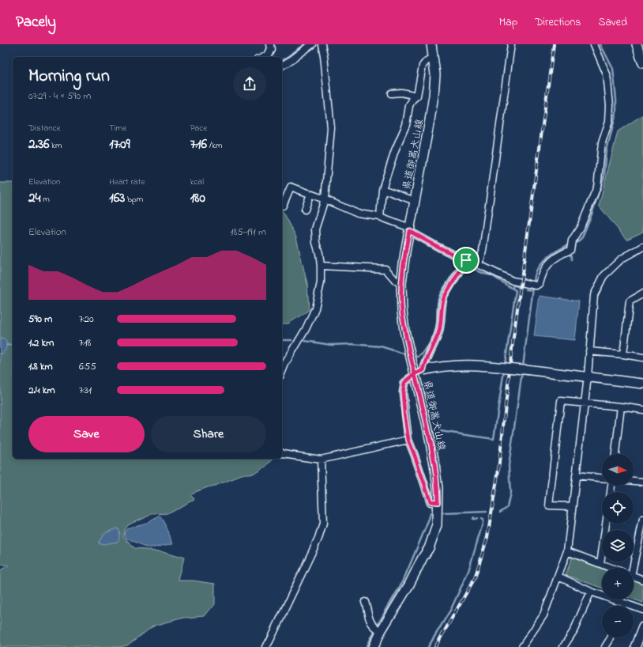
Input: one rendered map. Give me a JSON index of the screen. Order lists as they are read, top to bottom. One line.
{"streets":{"main road":["県道御嵩犬山線"]},"north":"right","page":{"header":"Pacely","nav":["Map","Directions","Saved"],"heading":["Morning run","07:29 · 4 × 590 m"],"stats":[["Distance","2.36 km"],["Time","17:09"],["Pace","7:16 /km"],["Elevation","24 m"],["Heart rate","163 bpm"],["kcal","180"]],"chart":["Elevation","185–191 m"],"list":[{"name":"590 m","note":"7:20"},{"name":"1.2 km","note":"7:18"},{"name":"1.8 km","note":"6:55"},{"name":"2.4 km","note":"7:31"}],"buttons":["Save","Share"],"map_buttons":["+","−"]}}
